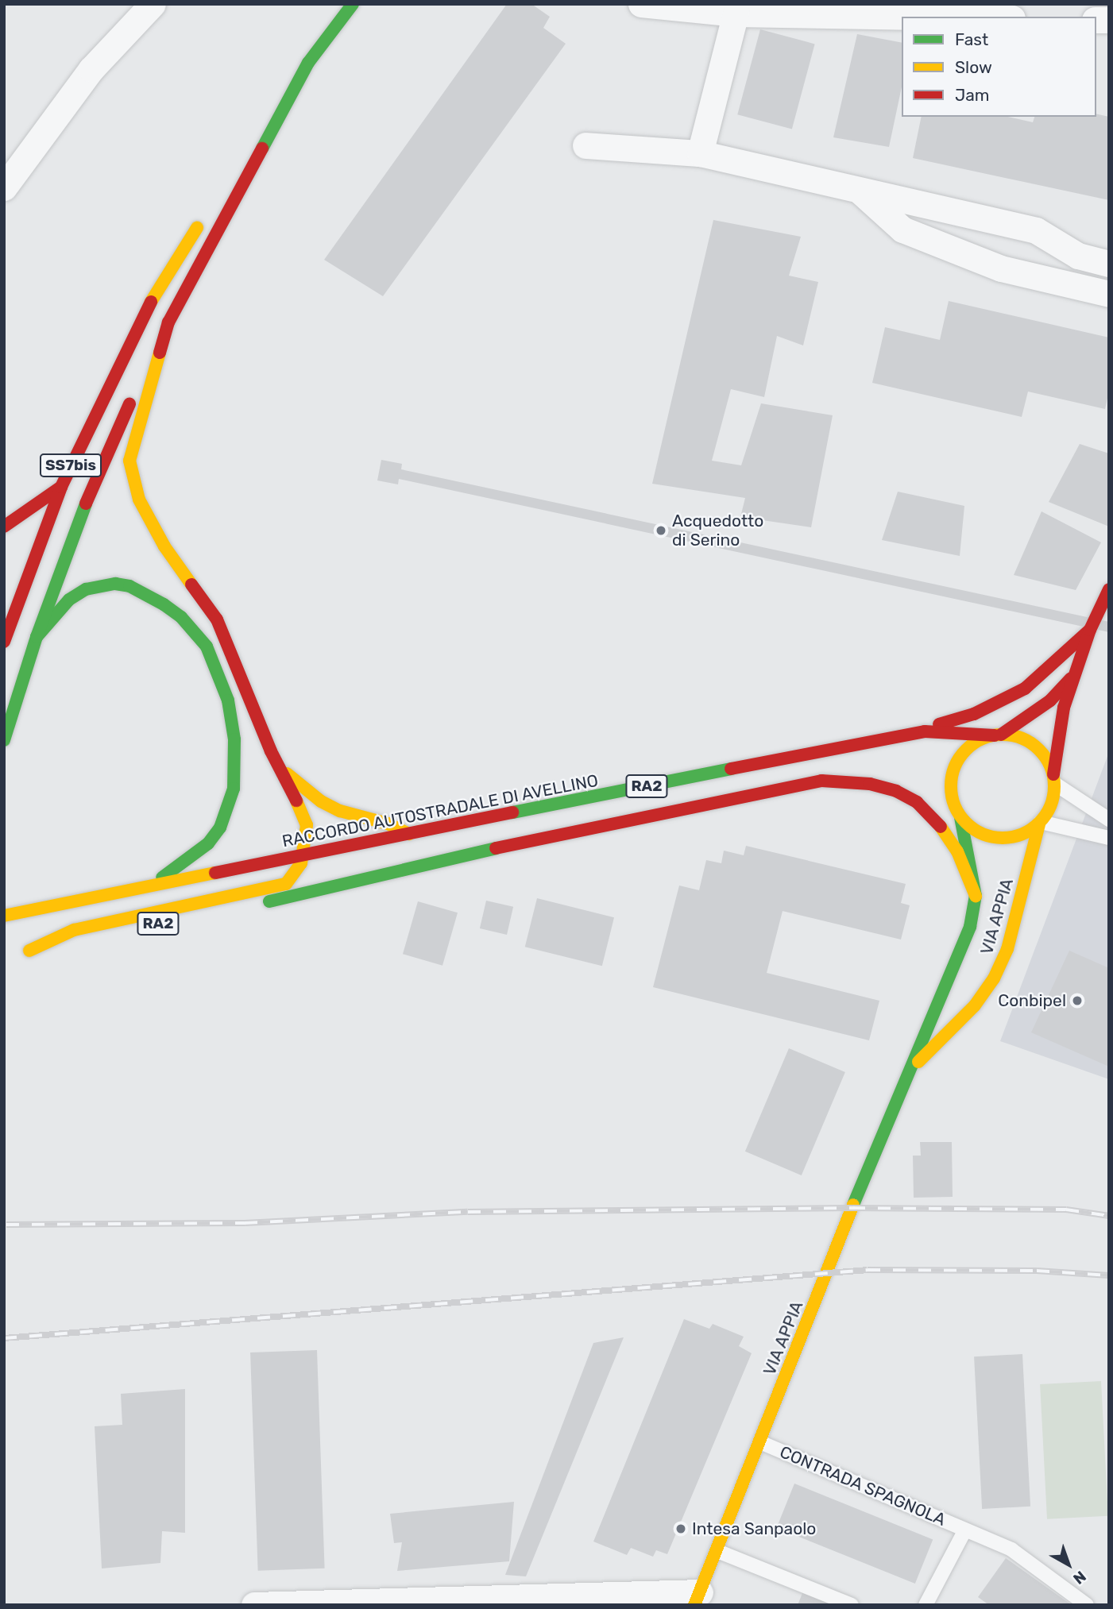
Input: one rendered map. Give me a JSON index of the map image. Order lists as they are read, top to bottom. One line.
{"streets":{"main road":["SS7bis","RA2","RACCORDO AUTOSTRADALE DI AVELLINO","VIA APPIA"],"lane":["CONTRADA SPAGNOLA"]},"crossings":[["VIA APPIA","CONTRADA SPAGNOLA"]],"places":["Acquedotto di Serino","Conbipel","Intesa Sanpaolo"],"legend":["Fast","Slow","Jam"],"north":"bottom right"}
